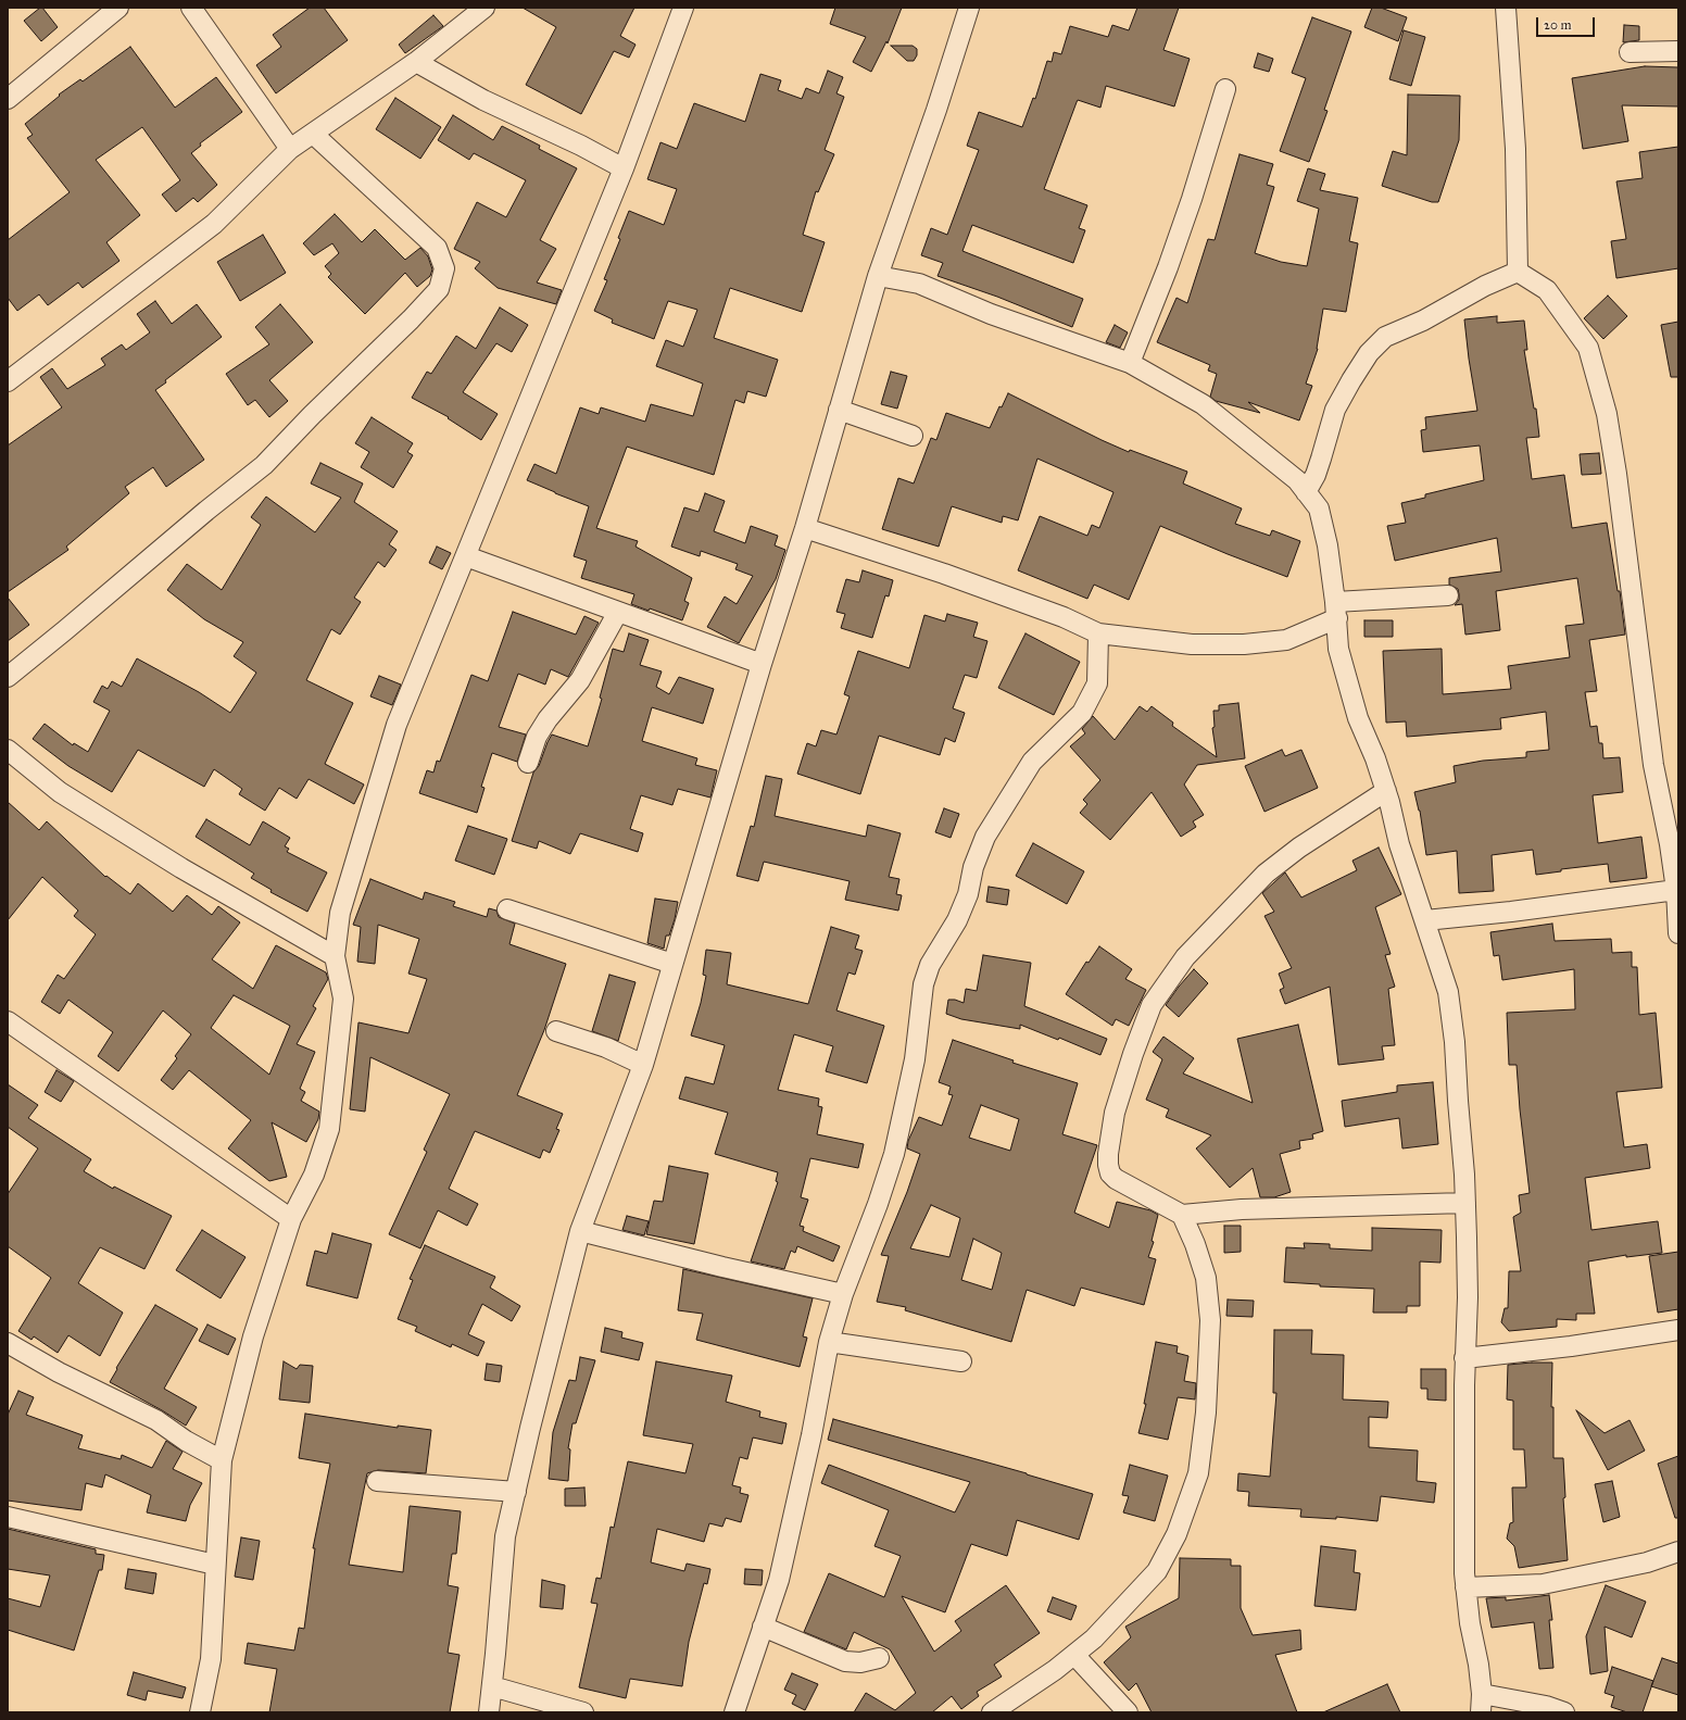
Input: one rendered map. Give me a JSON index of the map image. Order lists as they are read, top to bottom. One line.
{"scale_bar":"20 m"}
